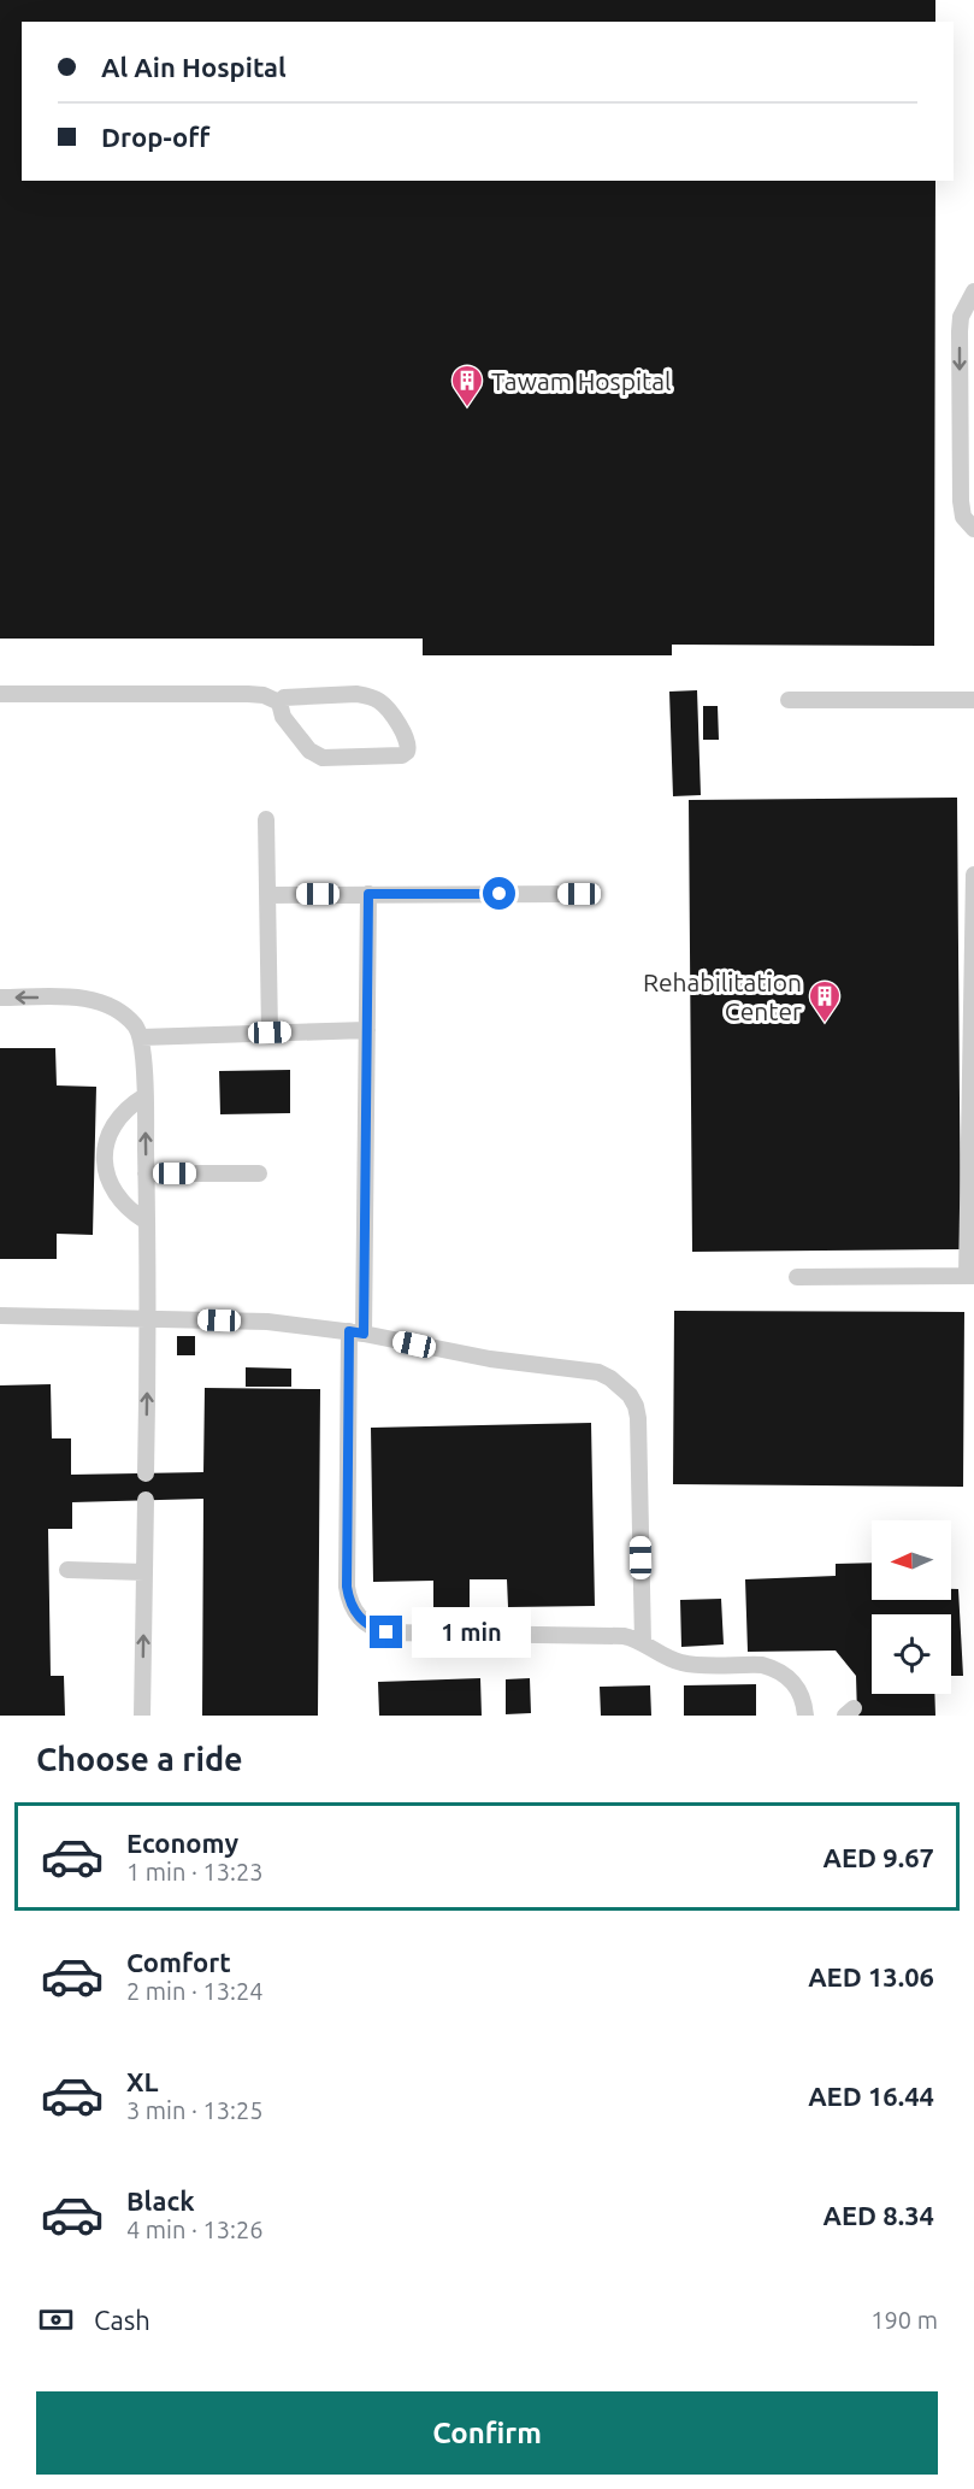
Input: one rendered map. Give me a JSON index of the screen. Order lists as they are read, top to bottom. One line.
{"places":{"building":["Tawam Hospital","Rehabilitation Center"]},"north":"left","page":{"banner":["Al Ain Hospital","Drop-off"],"bubble":"1 min","heading":"Choose a ride","list":[{"name":"Economy","note":"1 min · 13:23","value":"AED 9.67"},{"name":"Comfort","note":"2 min · 13:24","value":"AED 13.06"},{"name":"XL","note":"3 min · 13:25","value":"AED 16.44"},{"name":"Black","note":"4 min · 13:26","value":"AED 8.34"}],"pay":["Cash","190 m"],"buttons":"Confirm"}}
